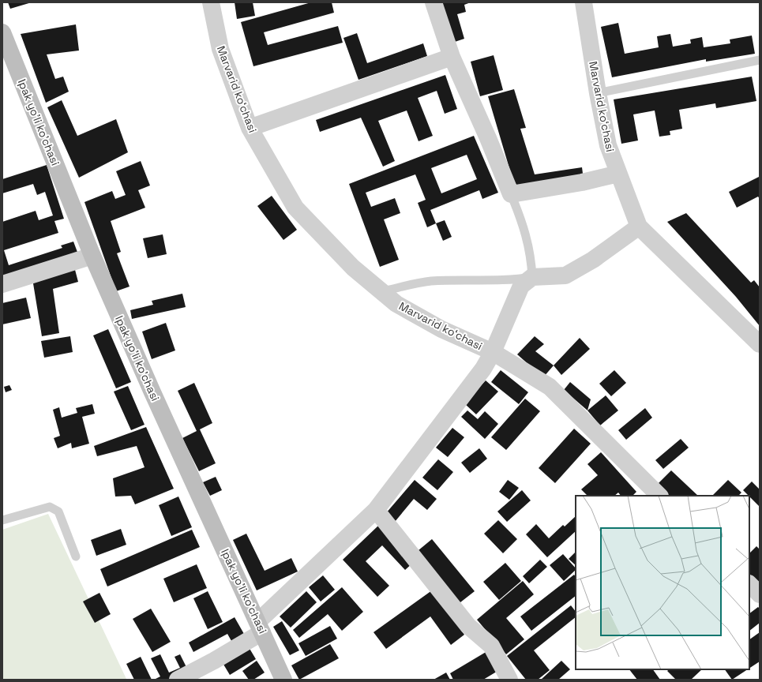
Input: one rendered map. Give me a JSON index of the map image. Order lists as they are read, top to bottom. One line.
{"streets":{"main road":["Ipak yo'li ko'chasi"],"street":["Marvarid koʻchasi"]}}
